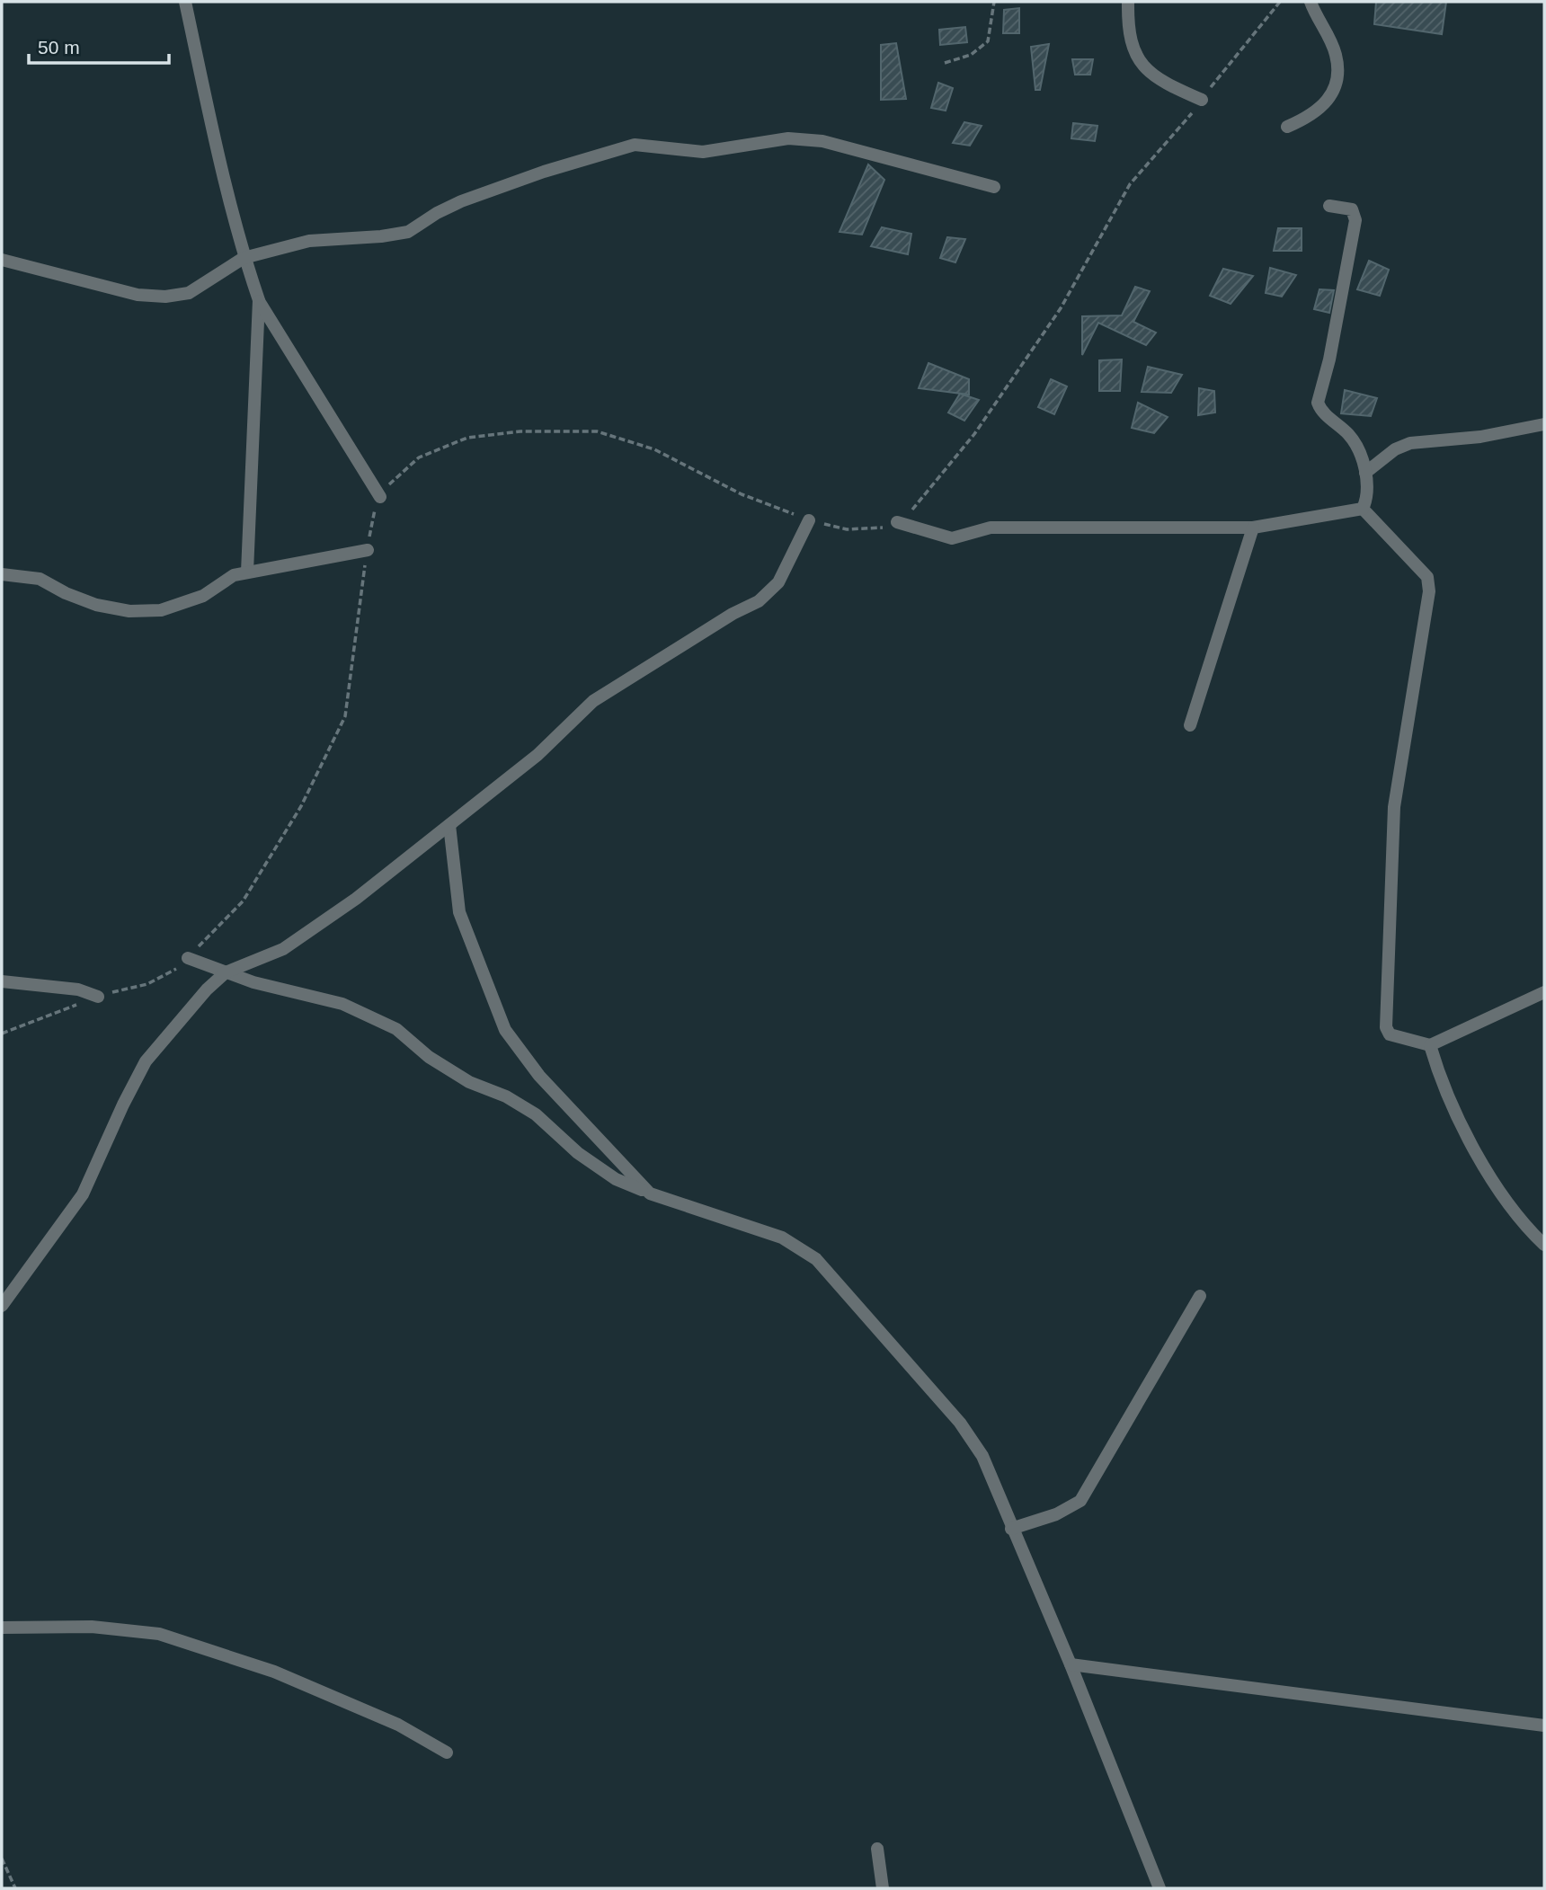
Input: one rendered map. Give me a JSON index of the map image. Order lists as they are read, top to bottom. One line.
{"scale_bar":"50 m"}
